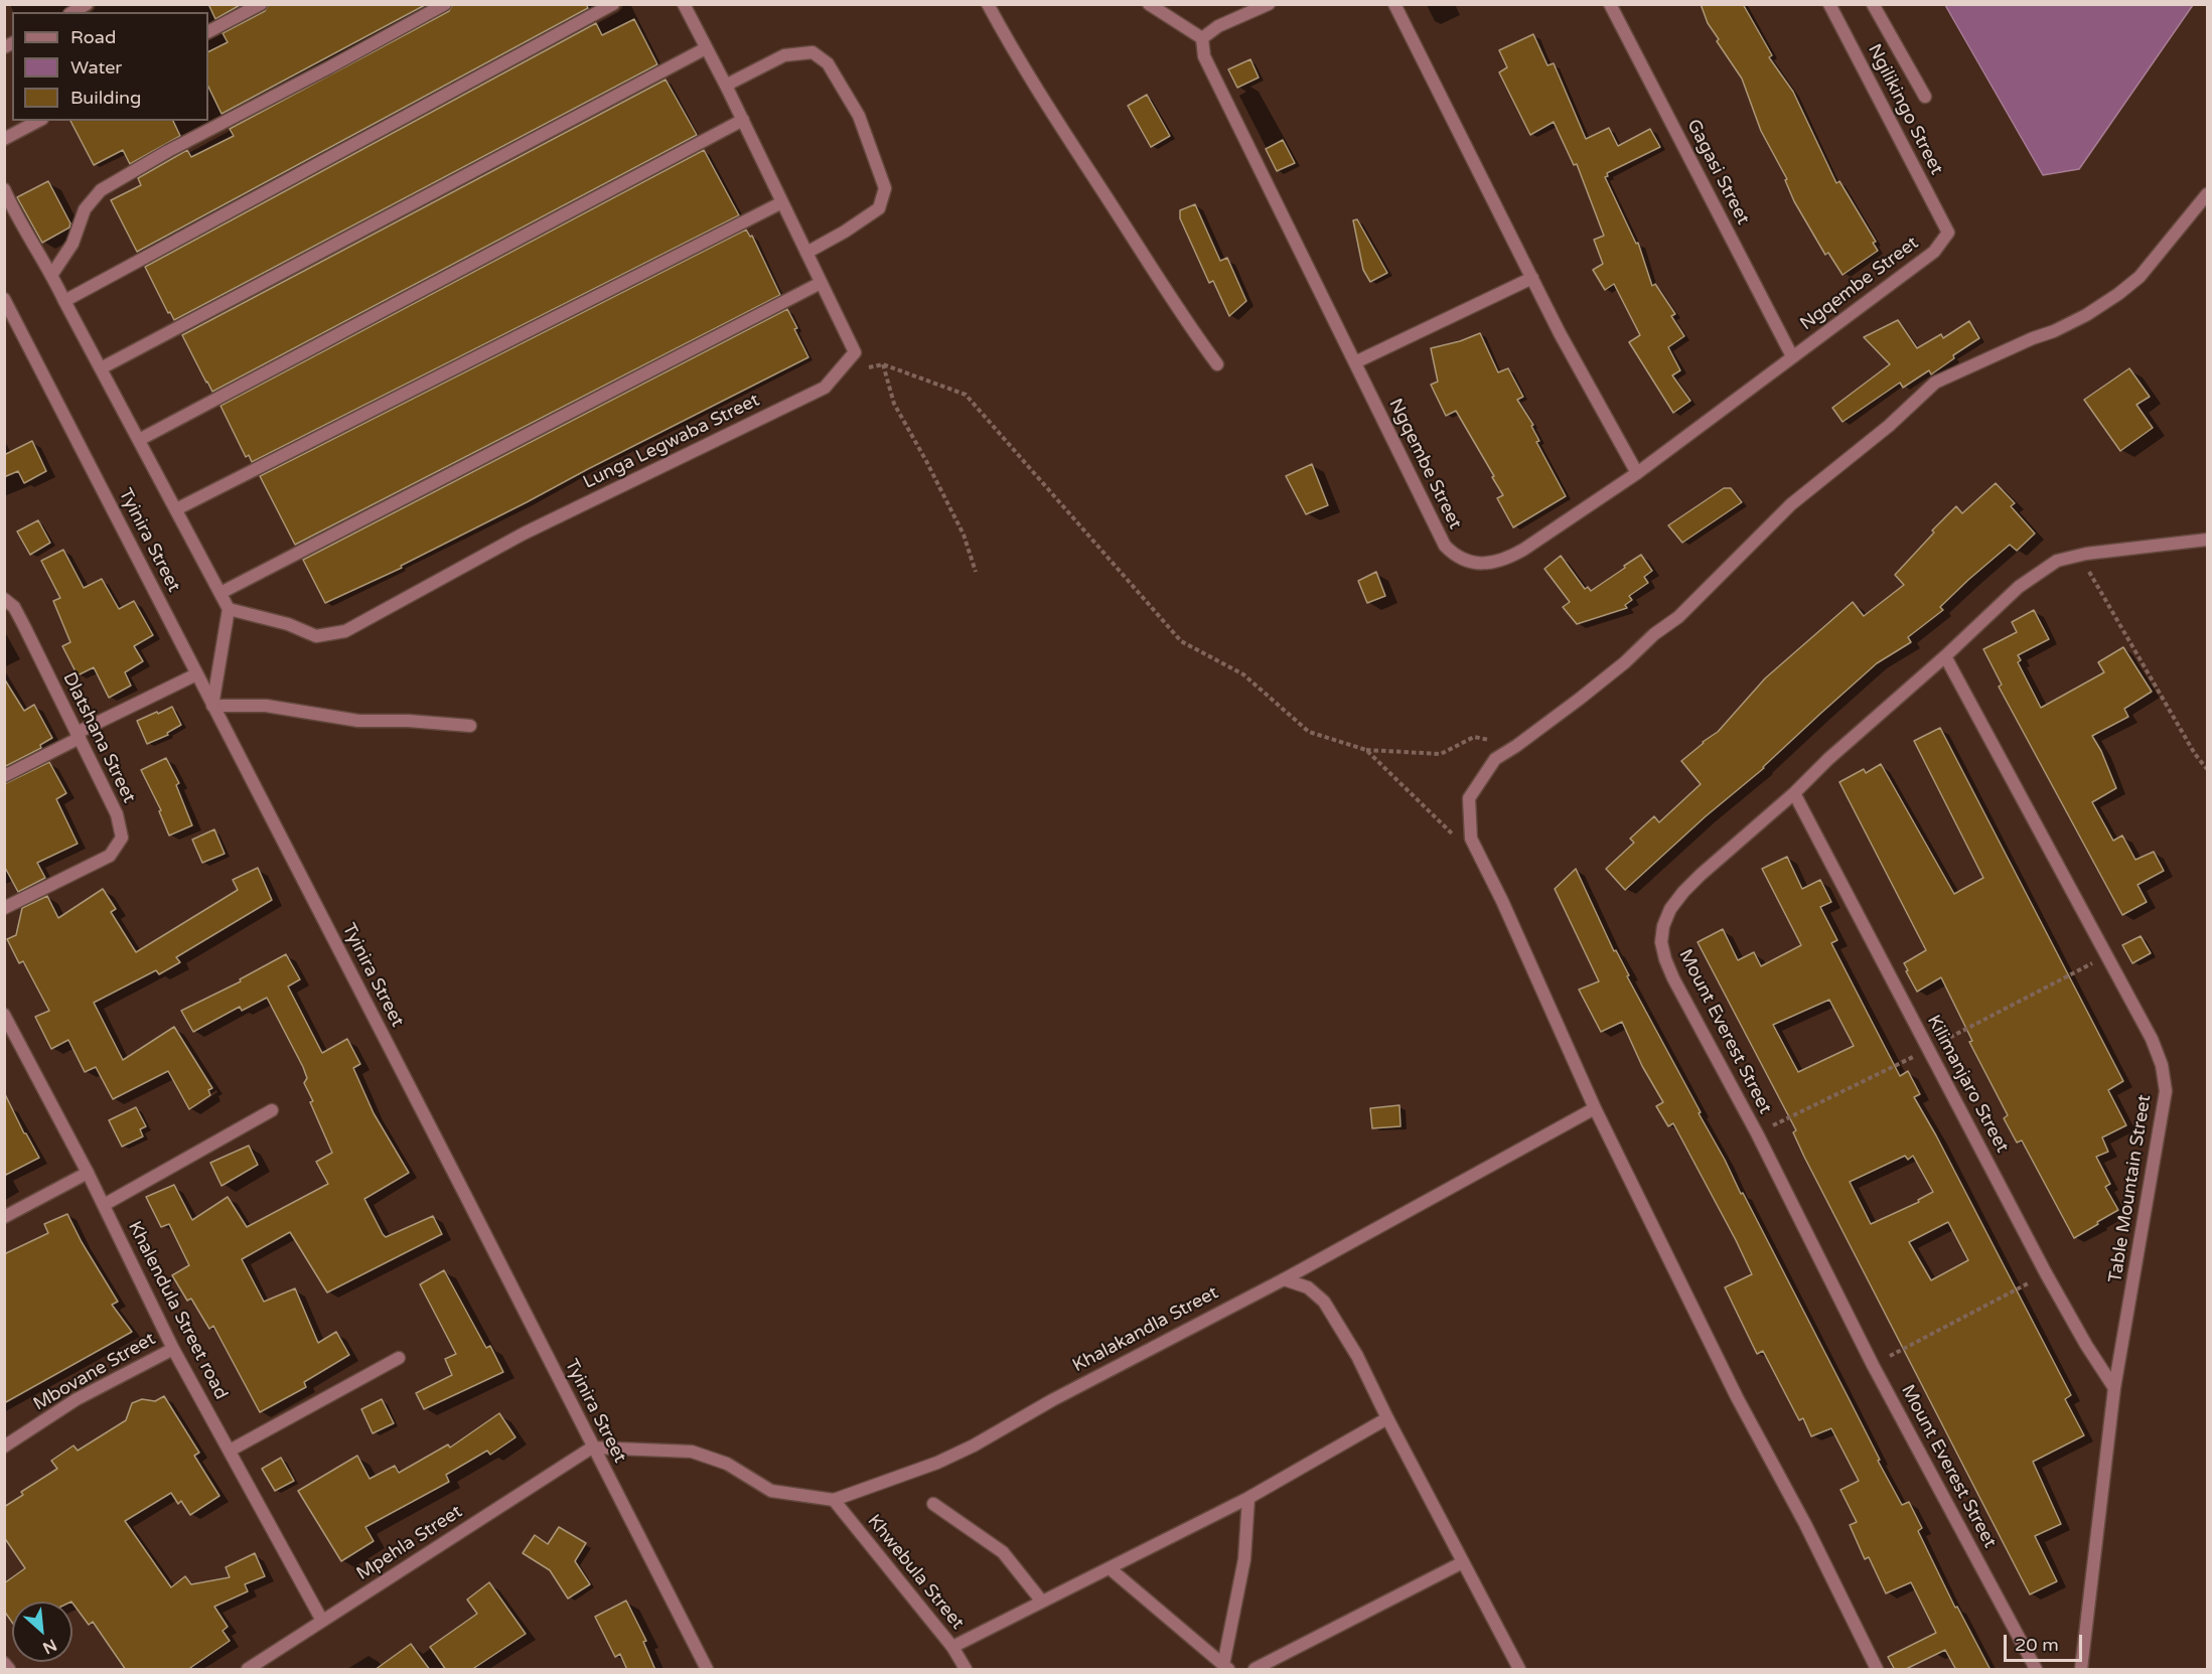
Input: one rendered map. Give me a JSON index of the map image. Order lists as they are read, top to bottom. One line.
{"streets":{"street":["Ngilikingo Street","Gagasi Street","Ngqembe Street","Lunga Legwaba Street","Tyinira Street","Dlatshana Street","Mount Everest Street","Kilimanjaro Street","Table Mountain Street","Khalendula Street road","Khalakandla Street","Mbovane Street","Mpehla Street","Khwebula Street"]},"crossings":[["Ngilikingo Street","Ngqembe Street"],["Gagasi Street","Ngqembe Street"],["Tyinira Street","Khalakandla Street"],["Tyinira Street","Mpehla Street"],["Mount Everest Street","Kilimanjaro Street"],["Mount Everest Street","Table Mountain Street"],["Kilimanjaro Street","Table Mountain Street"],["Khalendula Street road","Mbovane Street"],["Khalendula Street road","Mpehla Street"],["Khalakandla Street","Mpehla Street"],["Khalakandla Street","Khwebula Street"]],"legend":["Road","Water","Building"],"scale_bar":"20 m","north":"bottom right"}
